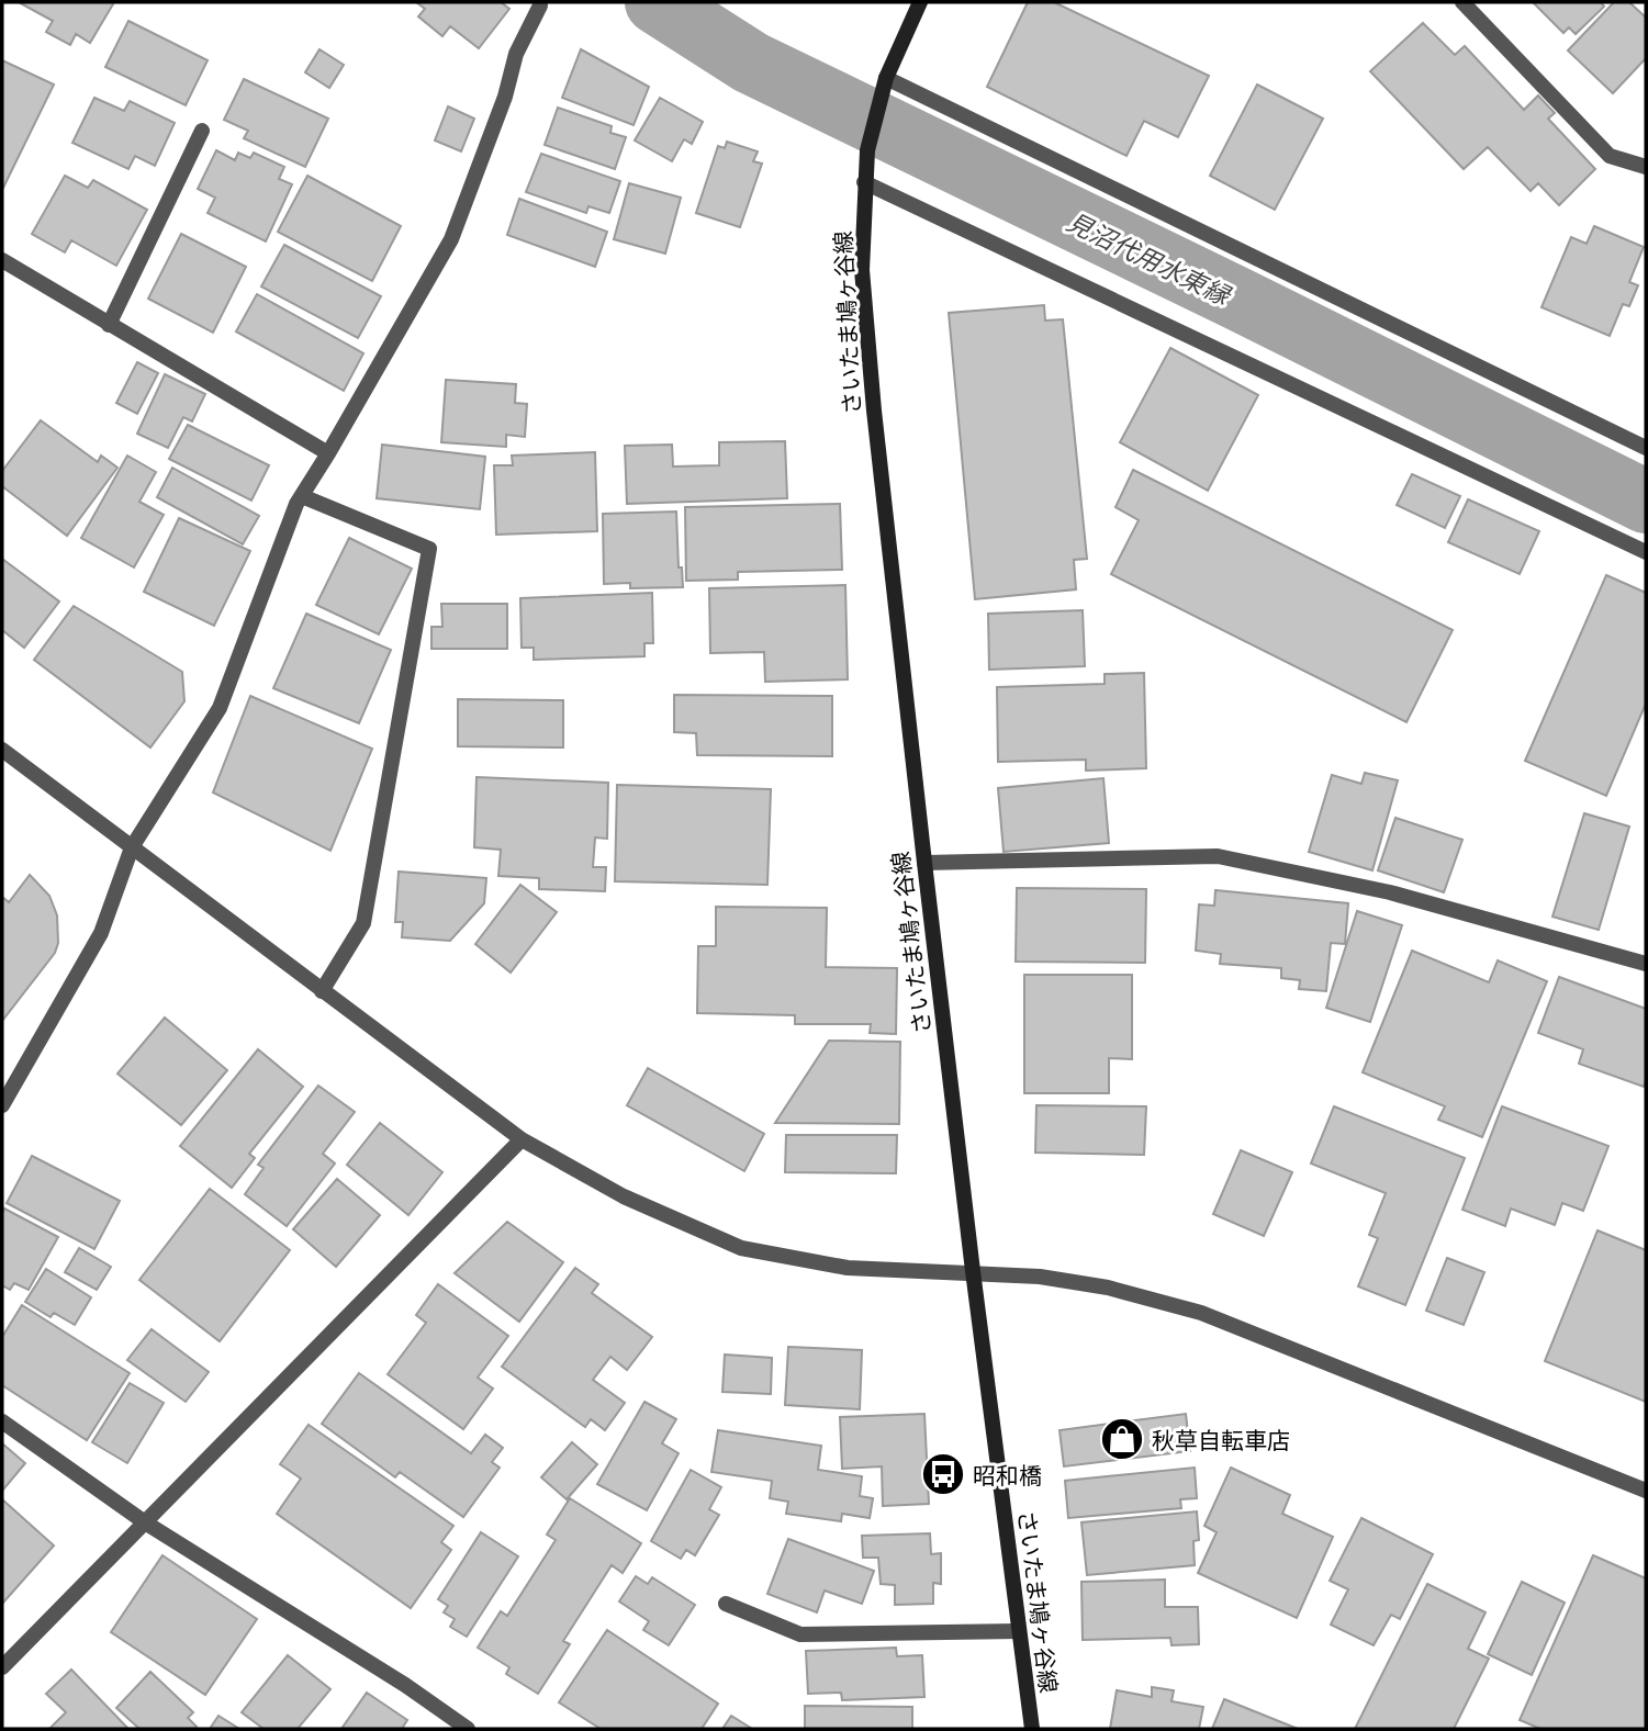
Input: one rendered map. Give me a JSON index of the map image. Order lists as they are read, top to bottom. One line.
{"streets":{"main road":["さいたま鳩ヶ谷線"]},"water":["見沼代用水東縁"],"places":{"shop":["秋草自転車店"],"bus stop":["昭和橋"]}}
